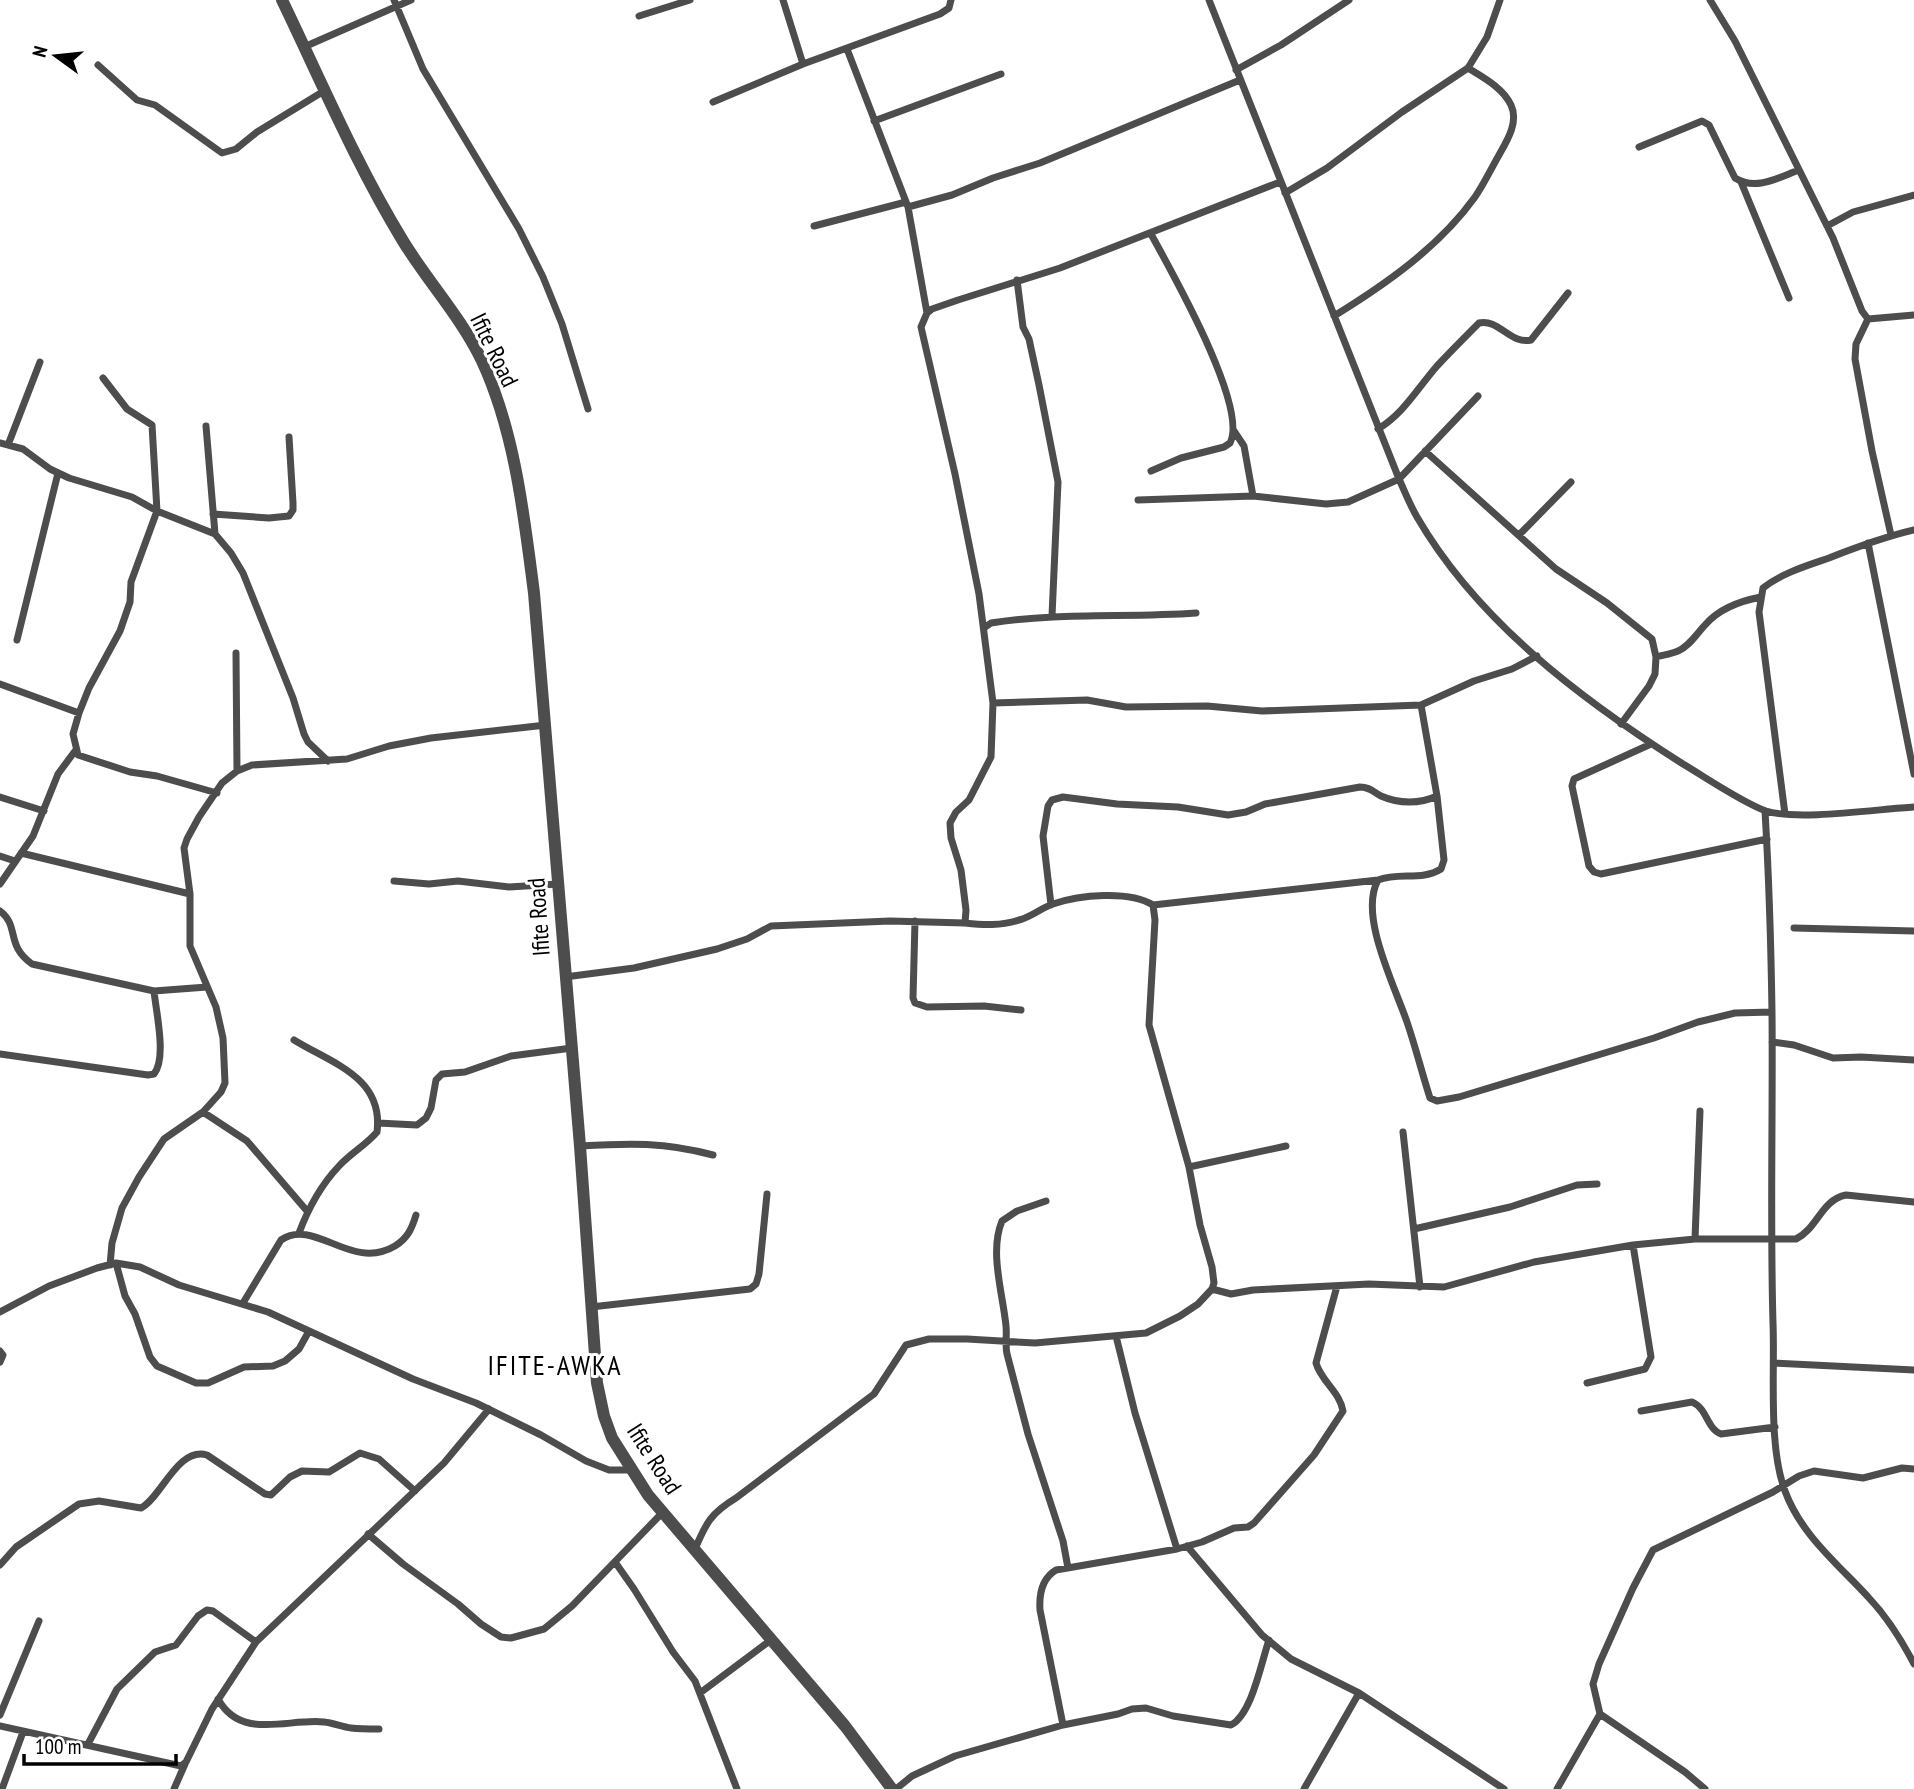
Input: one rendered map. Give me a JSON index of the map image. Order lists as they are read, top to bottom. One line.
{"streets":{"street":["Ifite Road"]},"districts":["IFITE-AWKA"],"scale_bar":"100 m","north":"left"}
